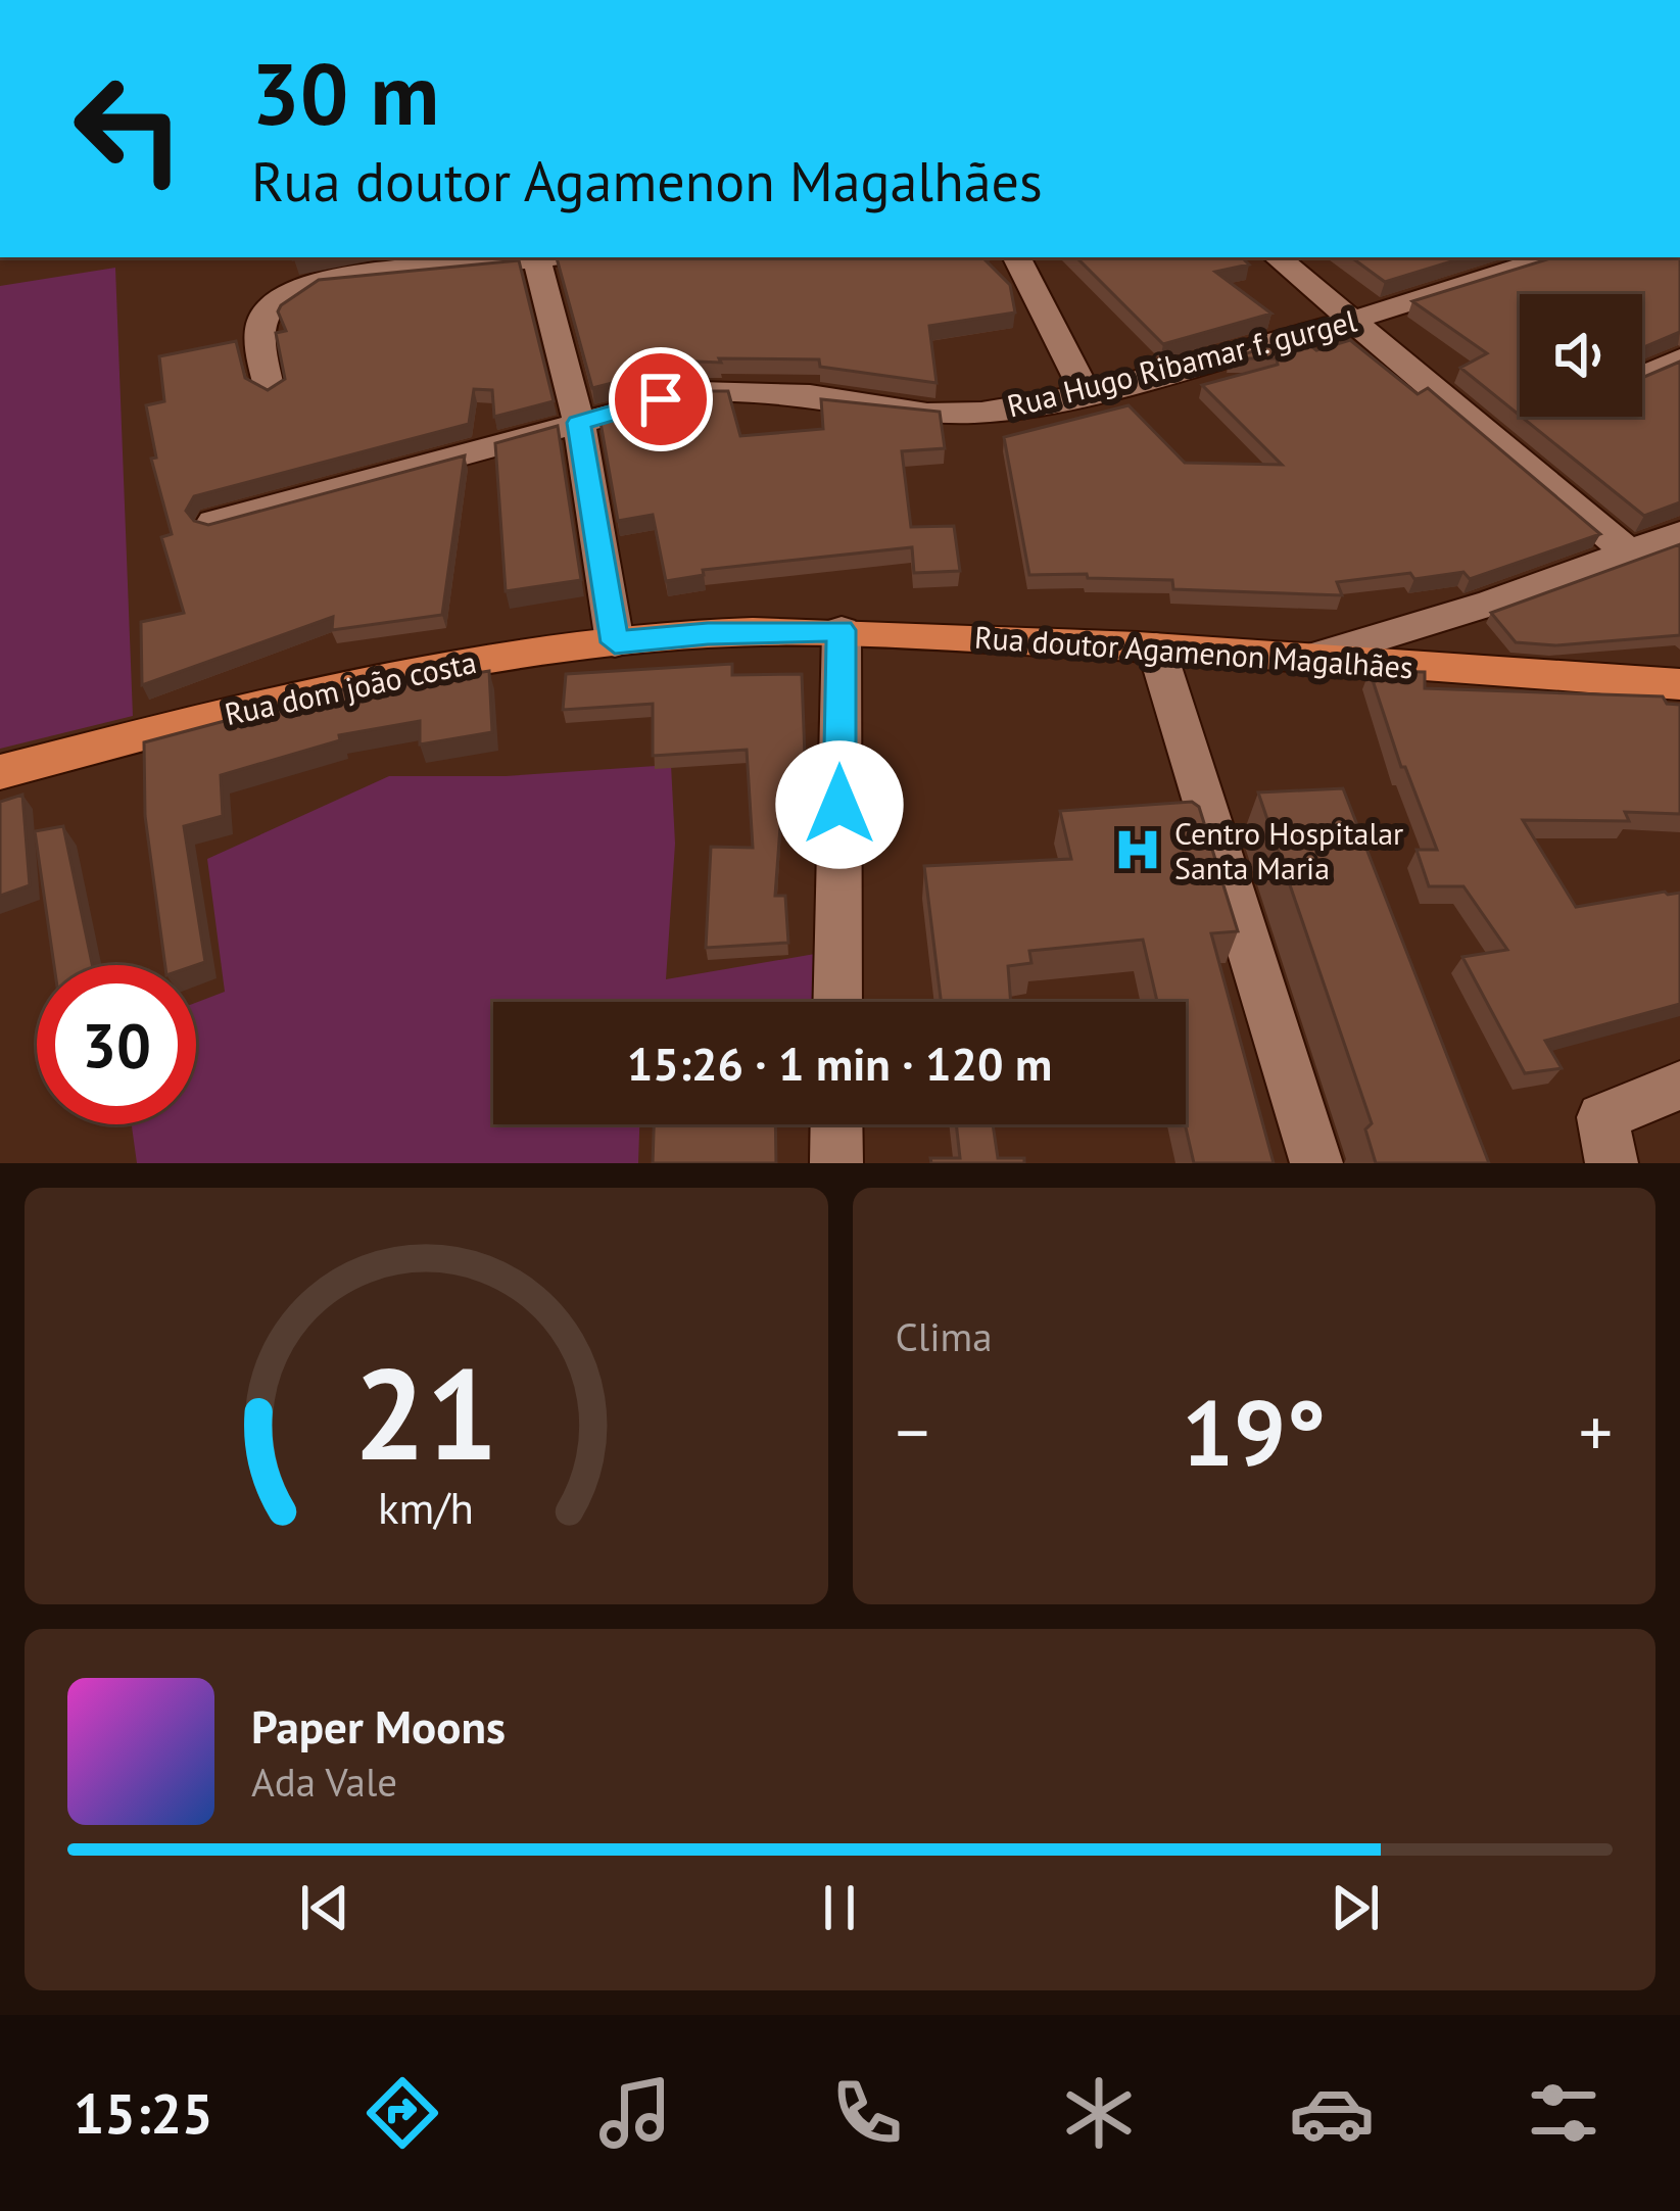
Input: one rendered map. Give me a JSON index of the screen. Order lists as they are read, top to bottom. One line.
{"streets":{"main road":["Rua doutor Agamenon Magalhães","Rua dom joão costa"],"street":["Rua Hugo Ribamar f. gurgel"]},"crossings":[["Rua doutor Agamenon Magalhães","Rua dom joão costa"]],"places":{"hospital":["Centro Hospitalar Santa Maria"]},"page":{"turn":["30 m","Rua doutor Agamenon Magalhães"],"limit":"30","trip":"15:26 · 1 min · 120 m","tile":"Clima","heat":["−","19°","+"],"song":["Paper Moons","Ada Vale"],"tabs":"15:25","gauge":["21","km/h"]}}
